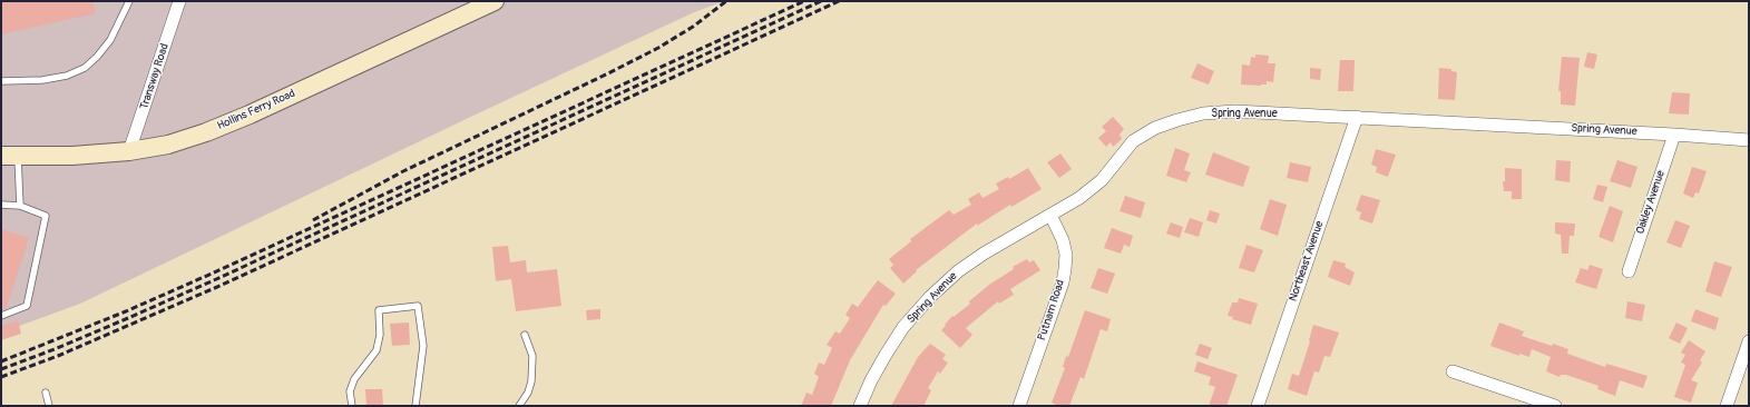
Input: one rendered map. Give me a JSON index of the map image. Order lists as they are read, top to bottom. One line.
{"streets":{"street":["Transway Road","Hollins Ferry Road","Spring Avenue","Oakley Avenue","Northeast Avenue","Putnam Road"]},"crossings":[["Transway Road","Hollins Ferry Road"],["Spring Avenue","Oakley Avenue"],["Spring Avenue","Northeast Avenue"],["Spring Avenue","Putnam Road"]]}
